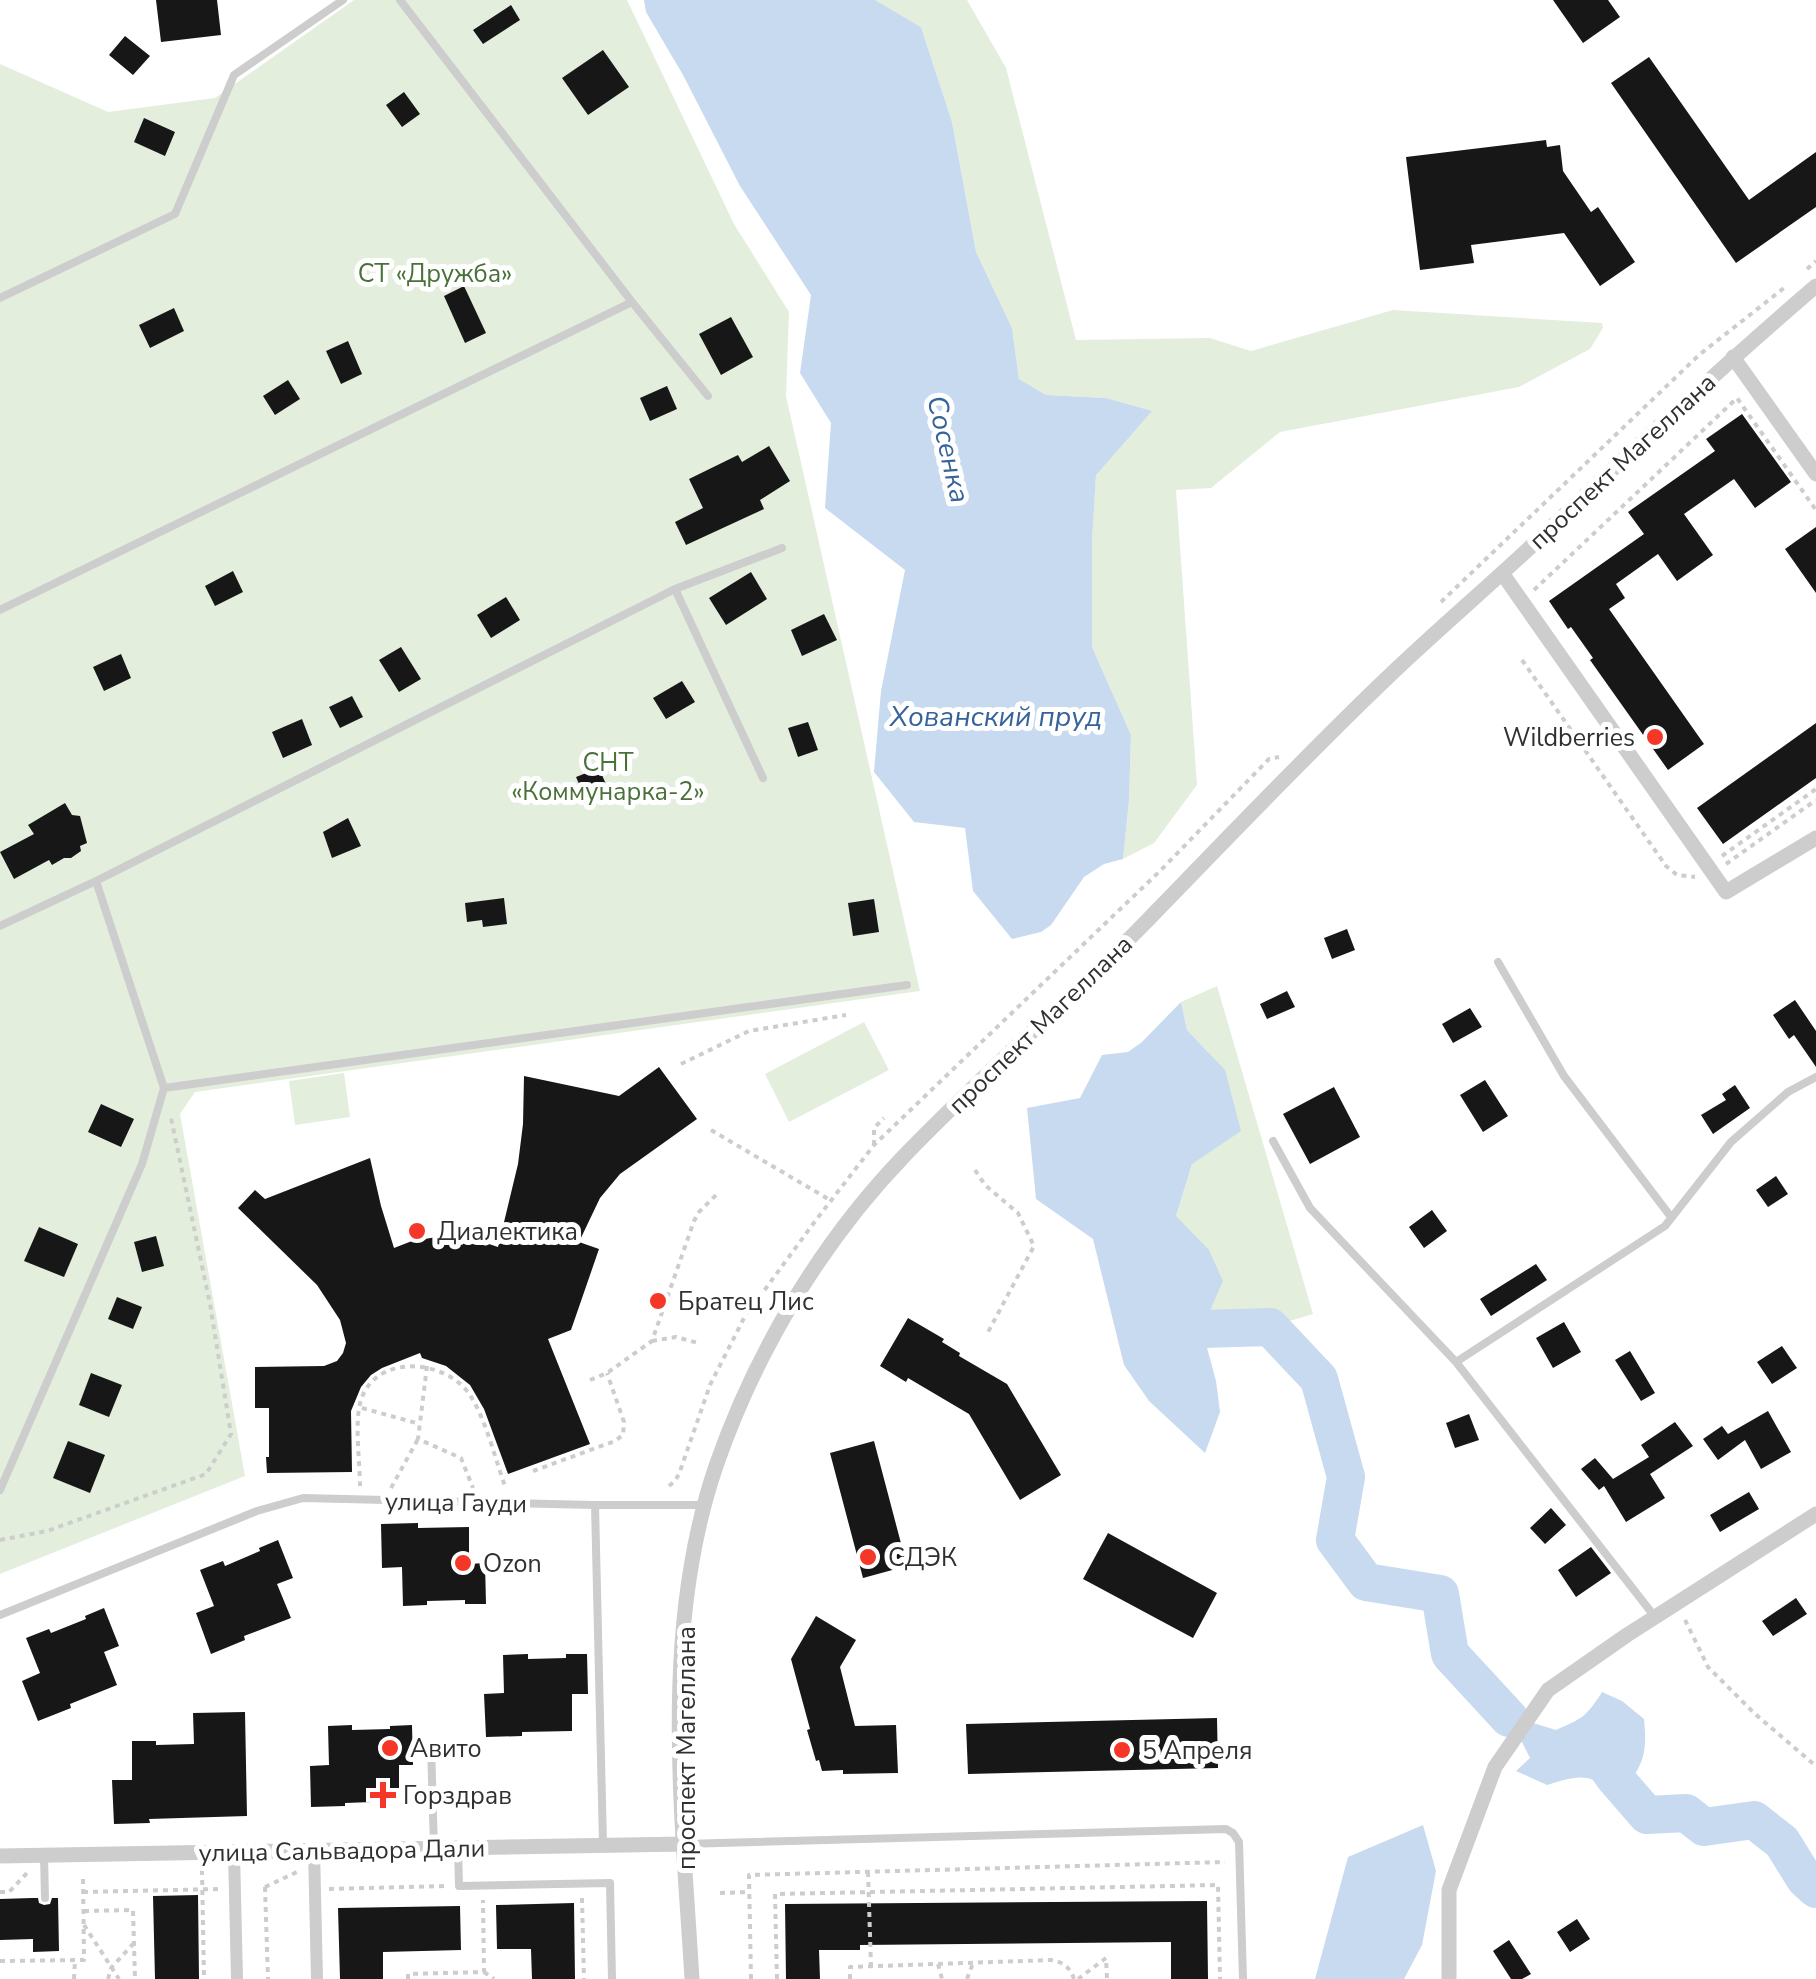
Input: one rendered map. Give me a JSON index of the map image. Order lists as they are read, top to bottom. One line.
{"streets":{"street":["проспект Магеллана","улица Сальвадора Дали"],"lane":["улица Гауди"]},"crossings":[["проспект Магеллана","улица Гауди"],["проспект Магеллана","улица Сальвадора Дали"]],"water":["Сосенка","Хованский пруд"],"parks":["СТ «Дружба»","СНТ «Коммунарка-2»"],"places":{"other":["Wildberries","Диалектика","Братец Лис","СДЭК","Ozon","Авито","5 Апреля"],"health":["Горздрав"]}}
